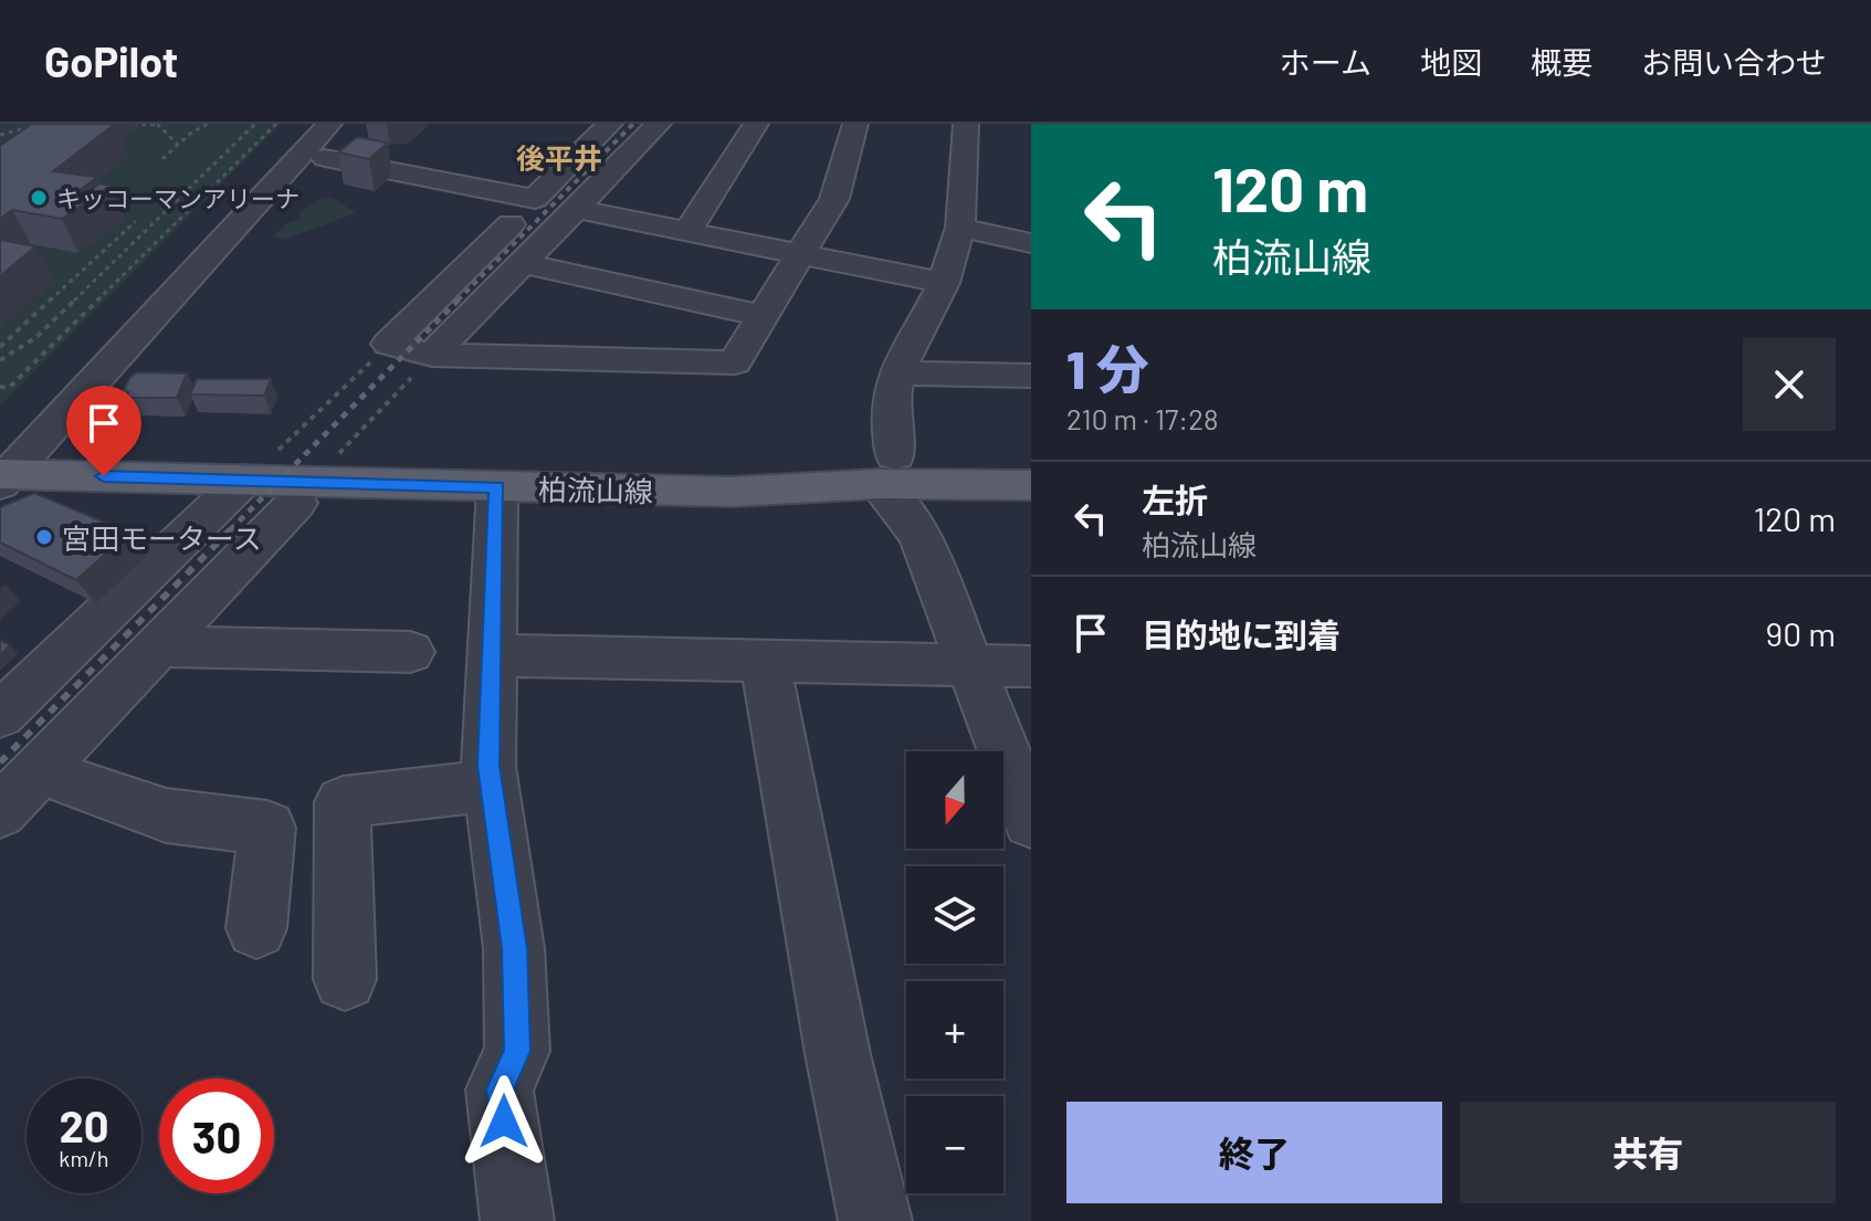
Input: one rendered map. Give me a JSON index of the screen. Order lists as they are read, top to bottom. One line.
{"streets":{"main road":["柏流山線"]},"districts":["後平井"],"places":["キッコーマンアリーナ","宮田モータース"],"north":"bottom","page":{"header":"GoPilot","nav":["ホーム","地図","概要","お問い合わせ"],"turn":["120 m","柏流山線"],"heading":["1 分","210 m · 17:28"],"list":[{"name":"左折","note":"柏流山線","value":"120 m"},{"name":"目的地に到着","value":"90 m"}],"map_buttons":["+","−"],"speed":"20 km/h","limit":"30","buttons":["終了","共有"]}}
